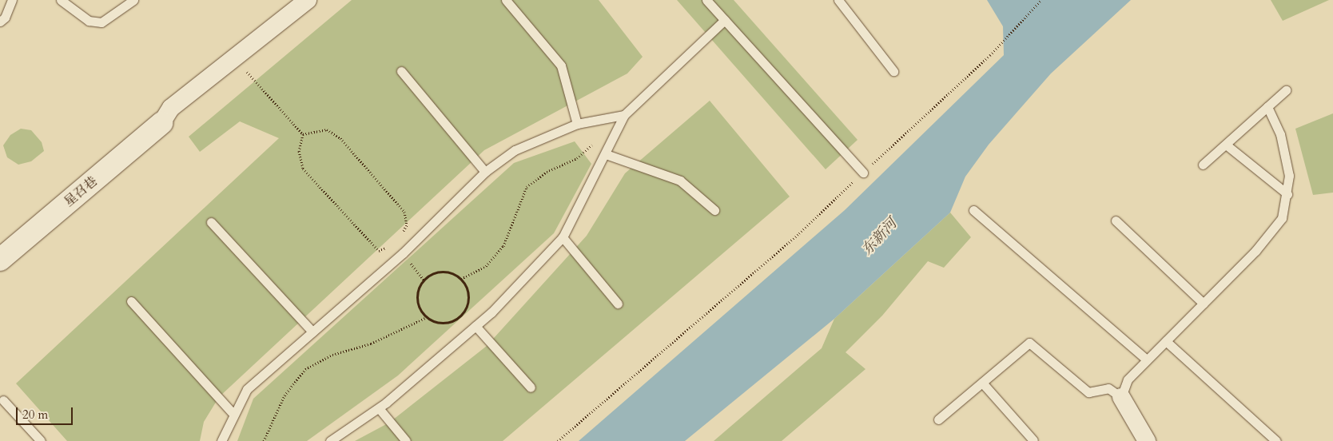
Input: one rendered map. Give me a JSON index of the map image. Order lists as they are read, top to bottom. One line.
{"streets":{"street":["星召巷"]},"water":["东新河"],"scale_bar":"20 m"}
